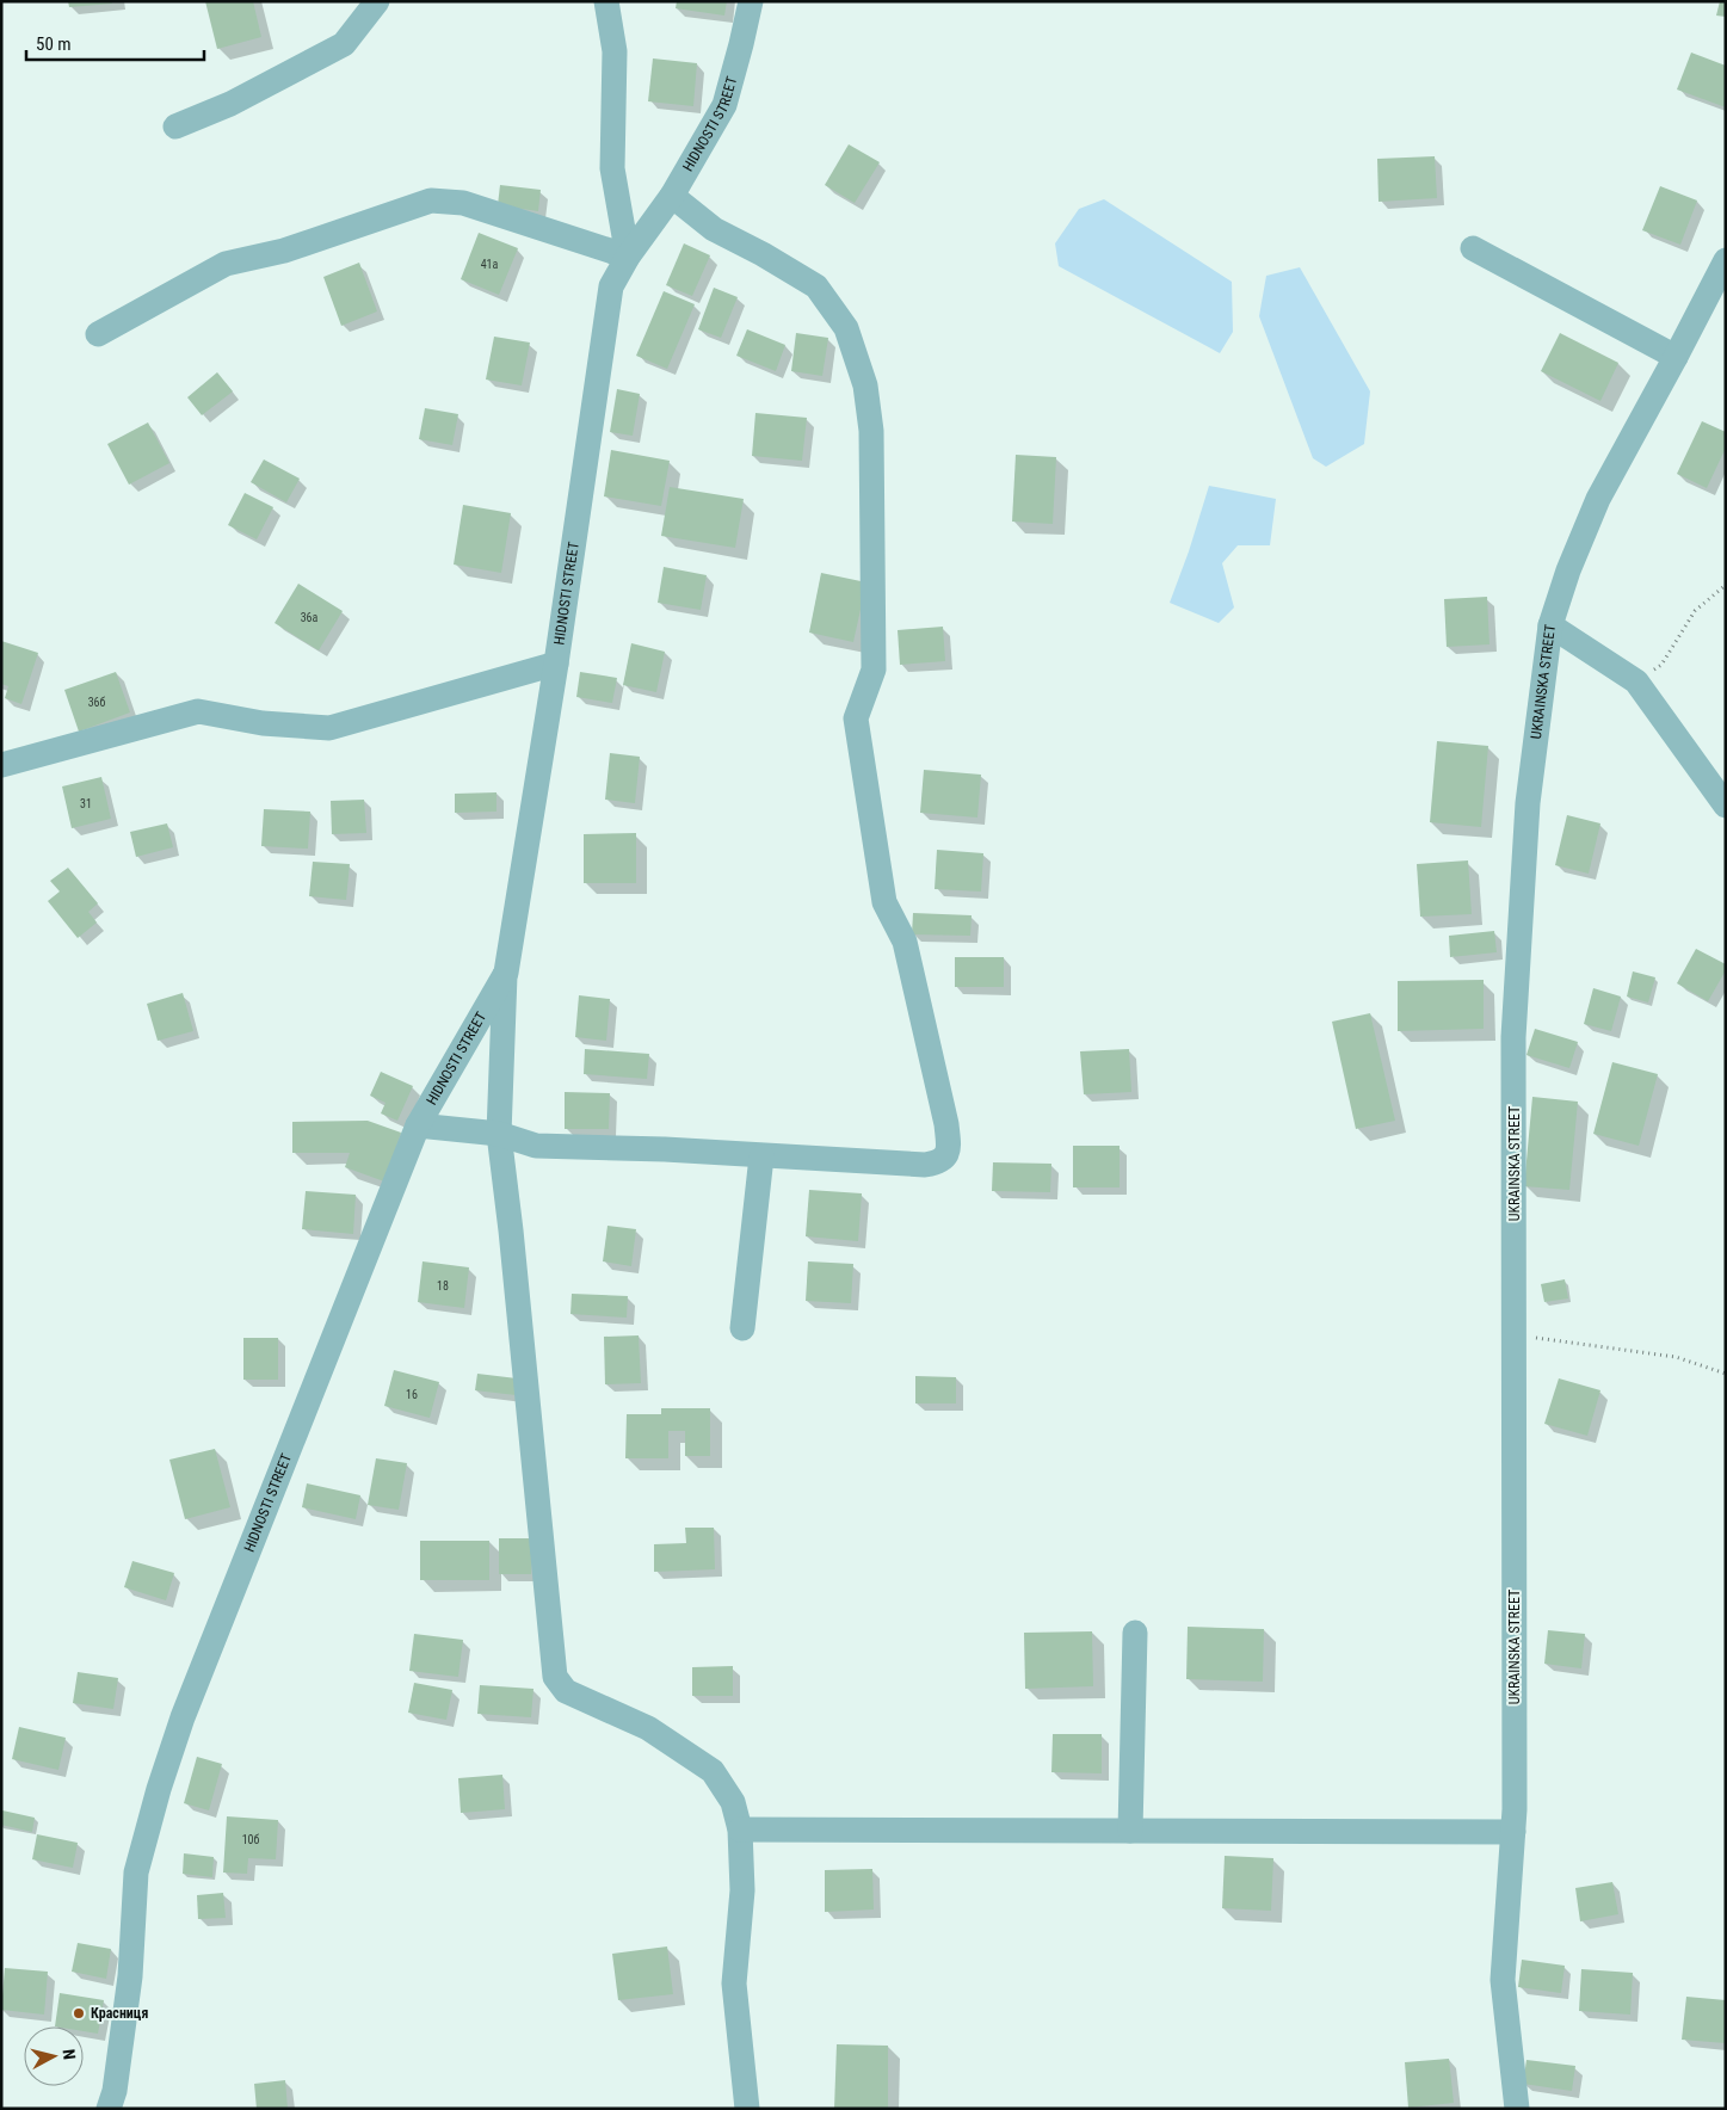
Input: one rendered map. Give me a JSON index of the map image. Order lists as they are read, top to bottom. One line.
{"streets":{"street":["HIDNOSTI STREET","UKRAINSKA STREET"]},"places":["Красниця"],"house_numbers":["41а","36а","36б","31","18","16","10б"],"scale_bar":"50 m","north":"right"}
